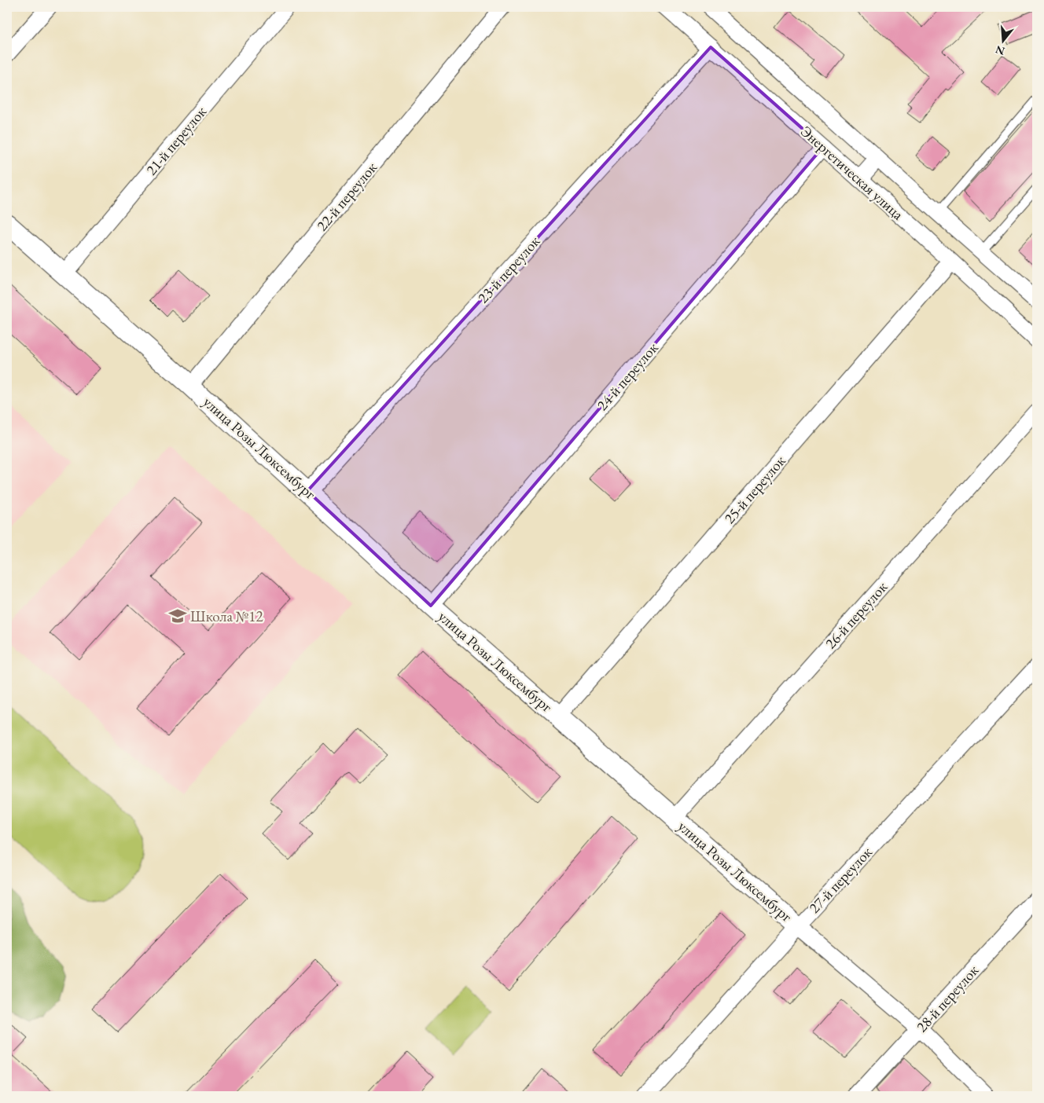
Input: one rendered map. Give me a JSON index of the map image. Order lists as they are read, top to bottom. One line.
{"streets":{"street":["21-й переулок","Энергетическая улица","22-й переулок","23-й переулок","24-й переулок","улица Розы Люксембург","25-й переулок","26-й переулок","27-й переулок","28-й переулок"]},"crossings":[["21-й переулок","улица Розы Люксембург"],["Энергетическая улица","23-й переулок"],["Энергетическая улица","24-й переулок"],["Энергетическая улица","25-й переулок"],["22-й переулок","улица Розы Люксембург"],["23-й переулок","улица Розы Люксембург"],["24-й переулок","улица Розы Люксембург"],["улица Розы Люксембург","25-й переулок"],["улица Розы Люксембург","26-й переулок"],["улица Розы Люксембург","27-й переулок"],["улица Розы Люксембург","28-й переулок"]],"places":{"school or university":["Школа №12"]},"north":"bottom"}
